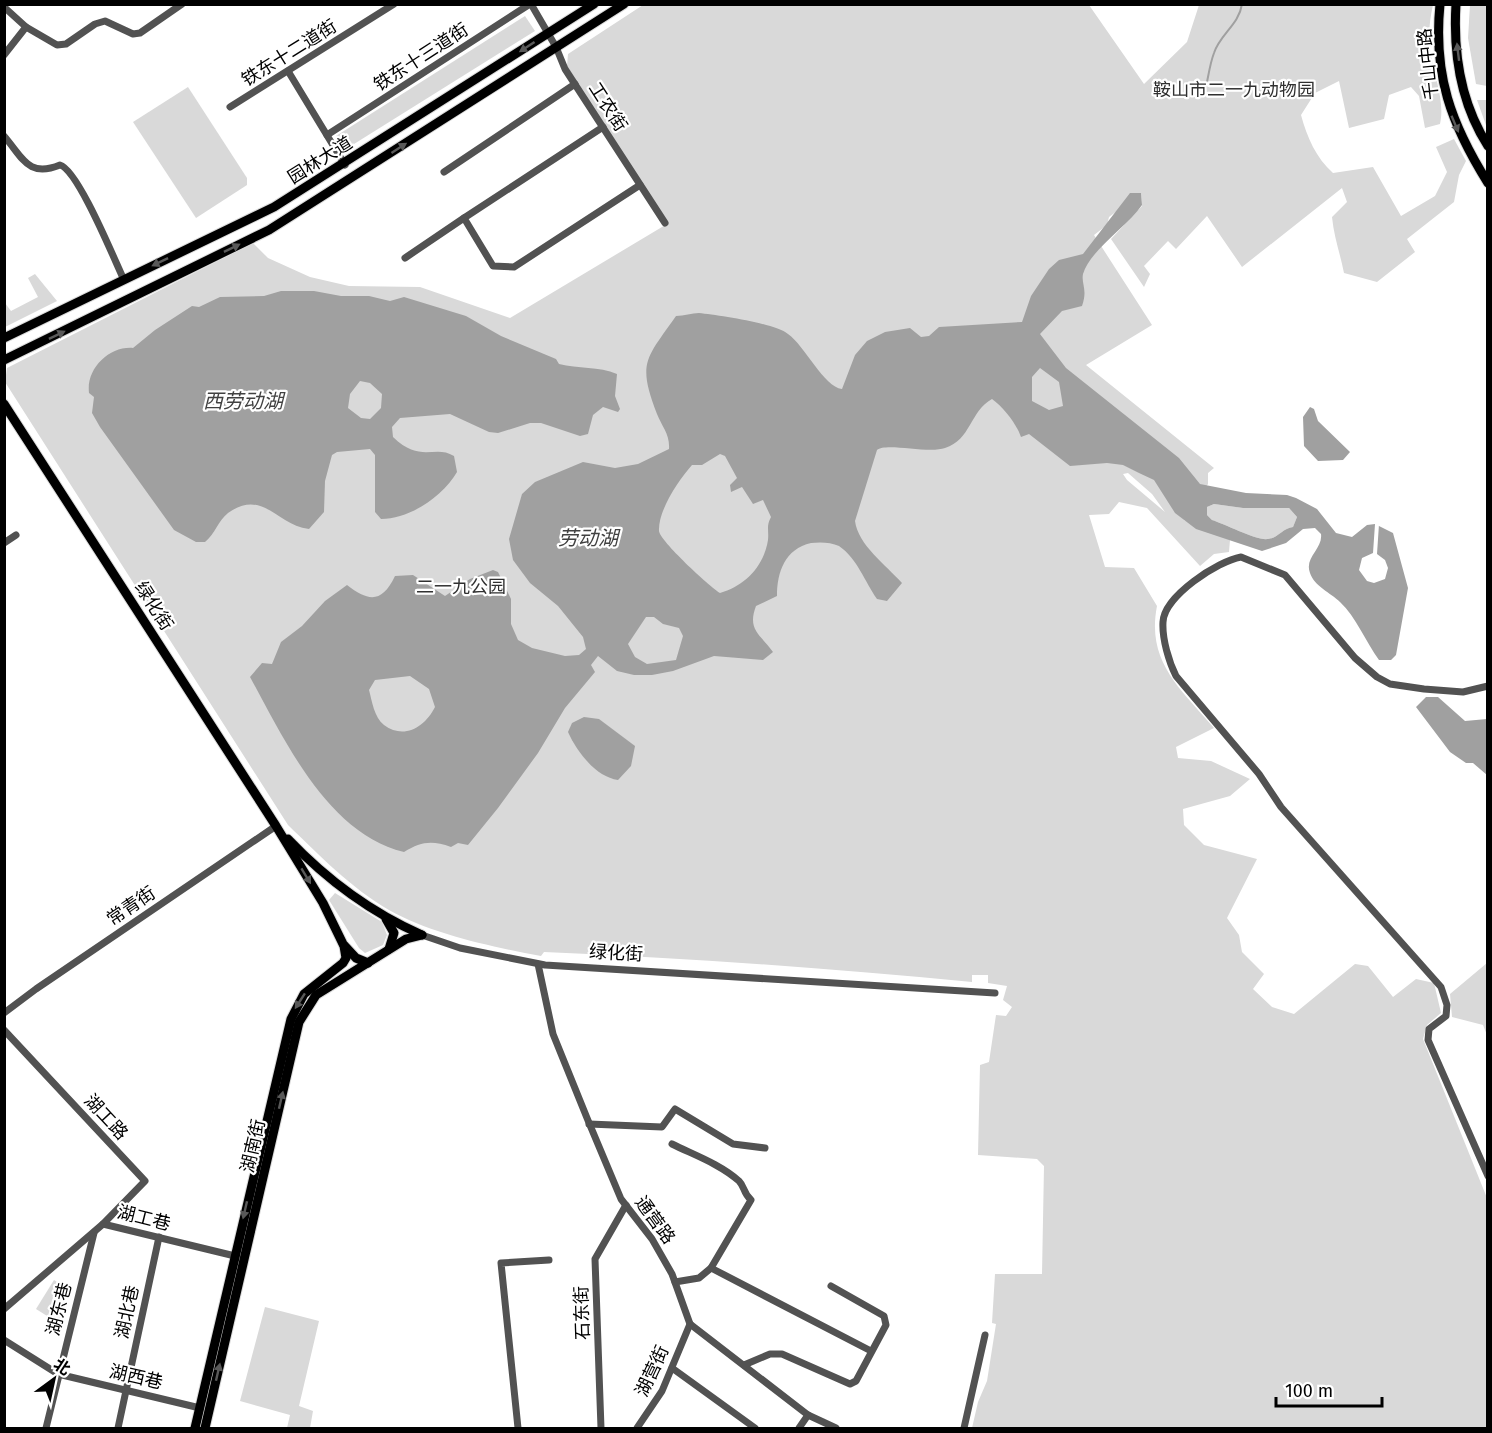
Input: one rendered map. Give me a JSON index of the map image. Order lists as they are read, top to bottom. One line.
{"streets":{"main road":["千山中路","园林大道","绿化街","湖南街"],"street":["铁东十二道街","铁东十三道街","工农街","常青街","湖工路","湖工巷","通营路","湖东巷","湖北巷","石东街","湖营街","湖西巷"]},"crossings":[["铁东十三道街","工农街"],["工农街","园林大道"],["绿化街","常青街"],["绿化街","湖南街"],["绿化街","通营路"],["湖工路","湖工巷"],["湖南街","湖工巷"],["湖南街","湖西巷"],["湖工巷","湖东巷"],["湖工巷","湖北巷"],["通营路","石东街"],["通营路","湖营街"],["湖东巷","湖西巷"],["湖北巷","湖西巷"]],"water":["西劳动湖","劳动湖"],"parks":["鞍山市二一九动物园","二一九公园"],"scale_bar":"100 m","north":"top right"}
